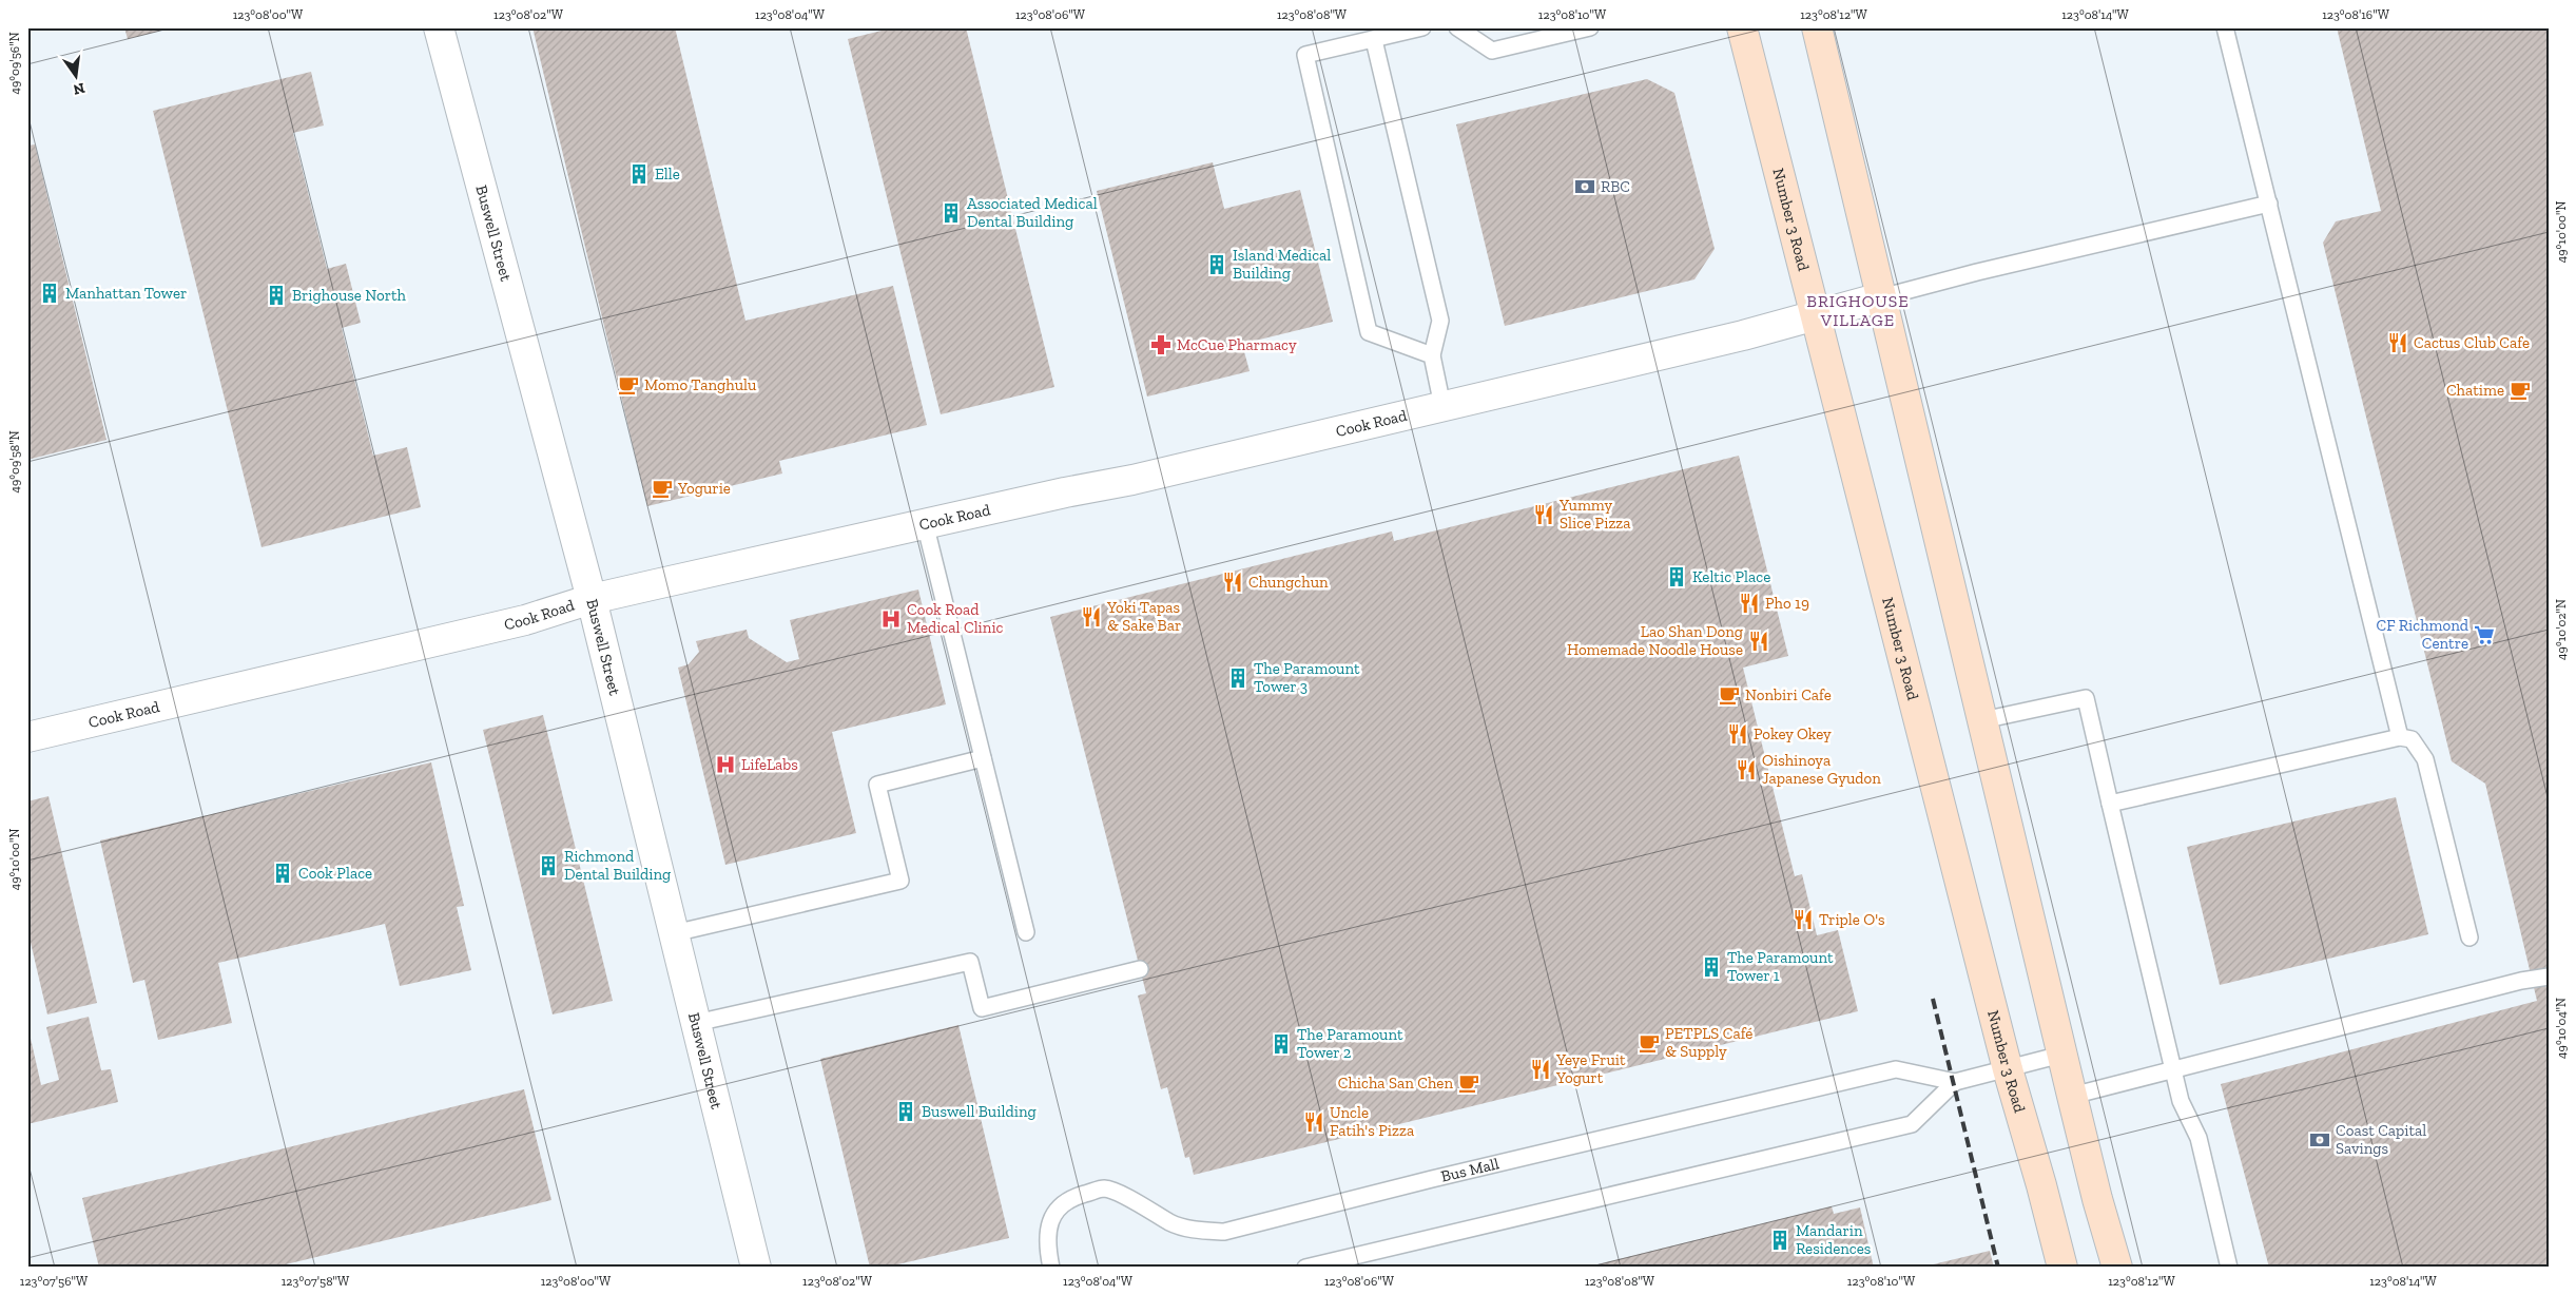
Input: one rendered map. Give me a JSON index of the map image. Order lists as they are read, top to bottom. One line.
{"streets":{"main road":["Number 3 Road"],"street":["Buswell Street","Cook Road"],"lane":["Bus Mall"]},"crossings":[["Number 3 Road","Cook Road"],["Number 3 Road","Bus Mall"],["Buswell Street","Cook Road"]],"districts":["BRIGHOUSE VILLAGE"],"places":{"building":["Elle","Associated Medical Dental Building","Island Medical Building","Manhattan Tower","Brighouse North","Keltic Place","The Paramount Tower 3","Richmond Dental Building","Cook Place","The Paramount Tower 1","The Paramount Tower 2","Buswell Building","Mandarin Residences"],"bank":["RBC","Coast Capital Savings"],"restaurant":["Cactus Club Cafe","Yummy Slice Pizza","Chungchun","Pho 19","Yoki Tapas & Sake Bar","Lao Shan Dong Homemade Noodle House","Pokey Okey","Oishinoya Japanese Gyudon","Triple O's","Yeye Fruit Yogurt","Uncle Fatih's Pizza"],"pharmacy":["McCue Pharmacy"],"cafe":["Momo Tanghulu","Chatime","Yogurie","Nonbiri Cafe","PETPLS Café & Supply","Chicha San Chen"],"hospital":["Cook Road Medical Clinic","LifeLabs"],"supermarket":["CF Richmond Centre"]},"north":"bottom","coordinates":["123°08'00\"W","123°08'02\"W","123°08'04\"W","123°08'06\"W","123°08'08\"W","123°08'10\"W","123°08'12\"W","123°08'14\"W","123°08'16\"W","49°09'56\"N","49°10'00\"N","49°09'58\"N","49°10'02\"N","49°10'04\"N","123°07'56\"W","123°07'58\"W"]}
